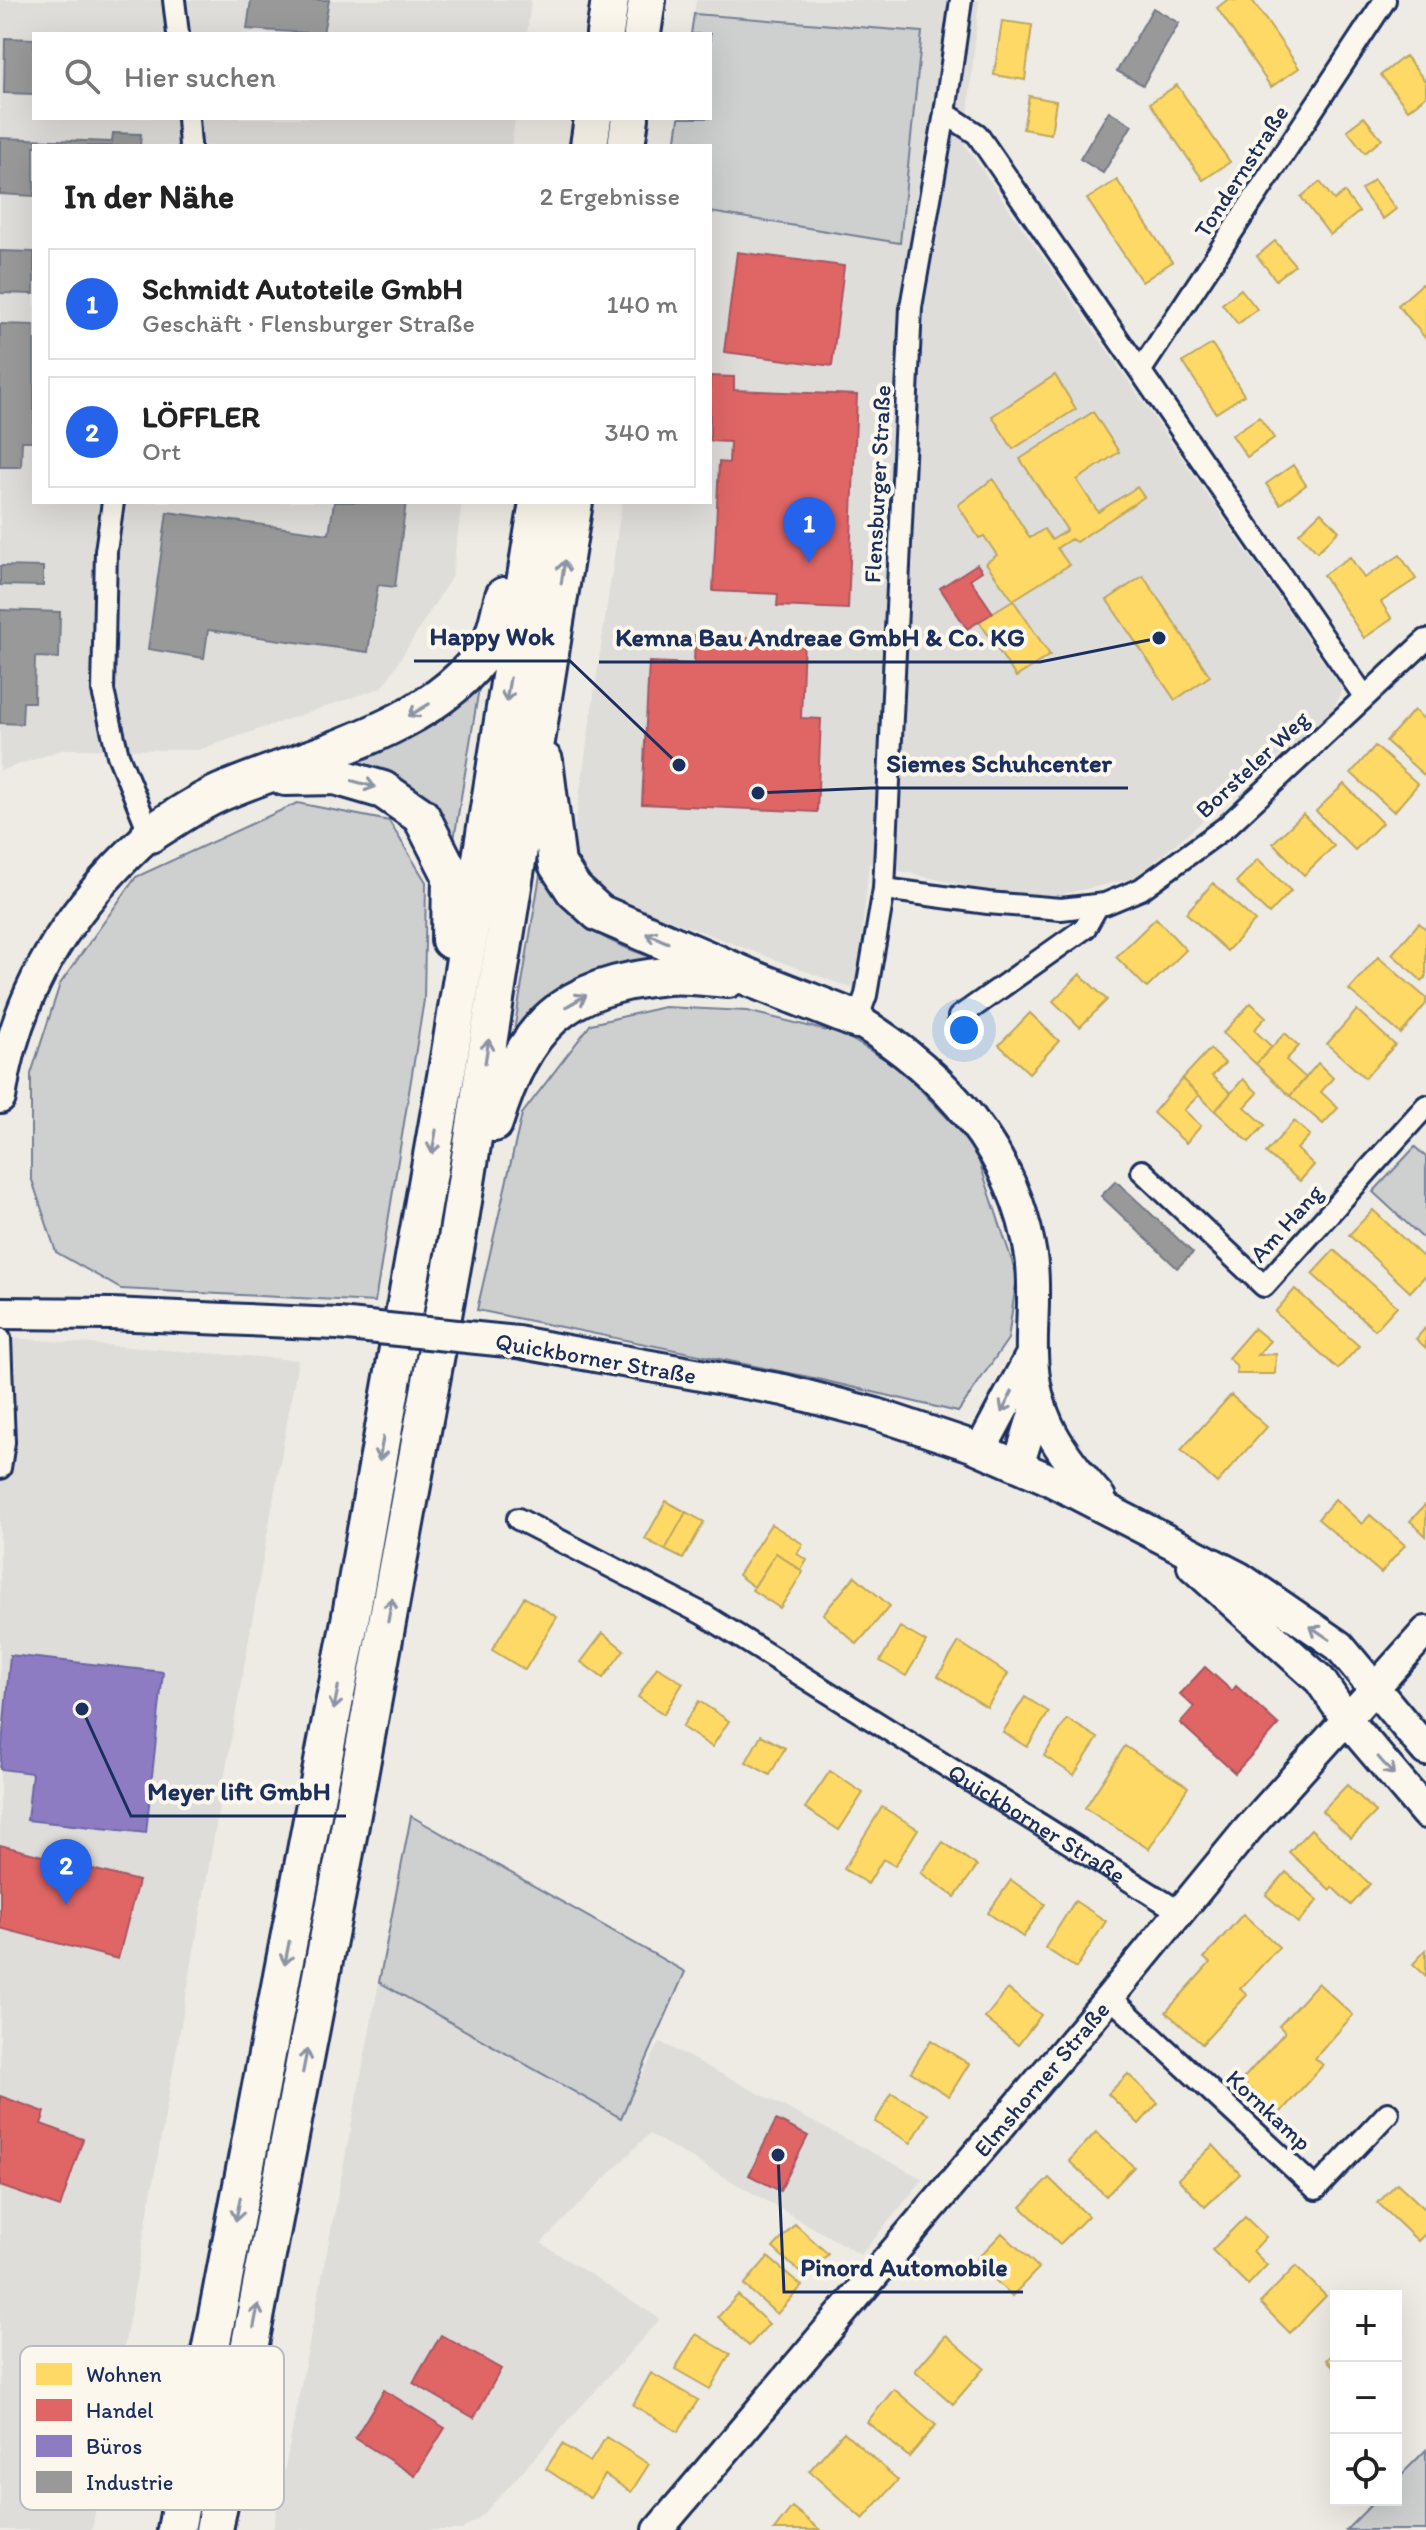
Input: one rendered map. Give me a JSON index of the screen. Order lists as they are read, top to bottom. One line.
{"streets":{"main road":["Quickborner Straße"],"street":["Tondernstraße","Flensburger Straße","Borsteler Weg","Am Hang","Elmshorner Straße","Kornkamp"]},"crossings":[["Flensburger Straße","Borsteler Weg"],["Quickborner Straße","Elmshorner Straße"],["Elmshorner Straße","Kornkamp"]],"places":["Kemna Bau Andreae GmbH & Co. KG","Happy Wok","Siemes Schuhcenter","Meyer lift GmbH","Pinord Automobile"],"legend":["Wohnen","Handel","Büros","Industrie"],"page":{"search":"Hier suchen","heading":["In der Nähe","2 Ergebnisse"],"list":[{"mark":"1","name":"Schmidt Autoteile GmbH","note":"Geschäft · Flensburger Straße","value":"140 m"},{"mark":"2","name":"LÖFFLER","note":"Ort","value":"340 m"}],"pins":["1","2"],"map_buttons":["+","−"]}}
